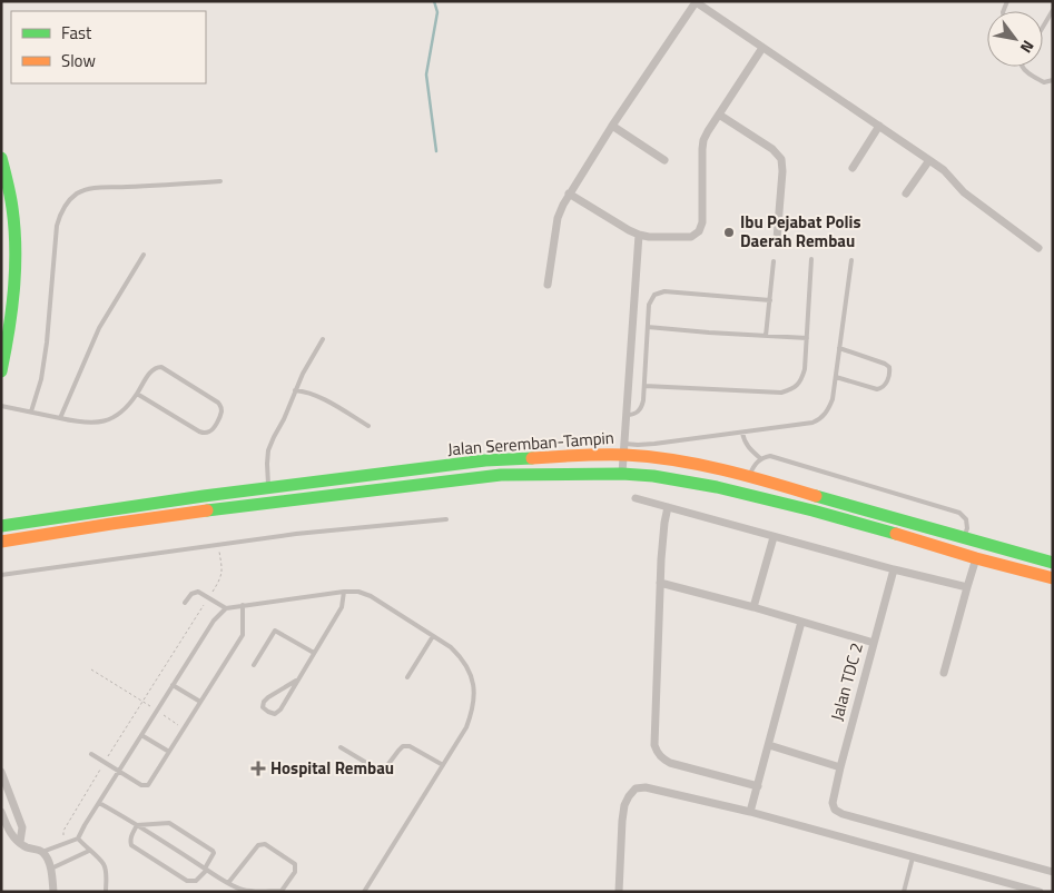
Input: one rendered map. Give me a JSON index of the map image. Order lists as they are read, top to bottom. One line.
{"streets":{"main road":["Jalan Seremban-Tampin"],"street":["Jalan TDC 2"]},"places":{"other":["Ibu Pejabat Polis Daerah Rembau"],"health":["Hospital Rembau"]},"legend":["Fast","Slow"],"north":"bottom right"}
